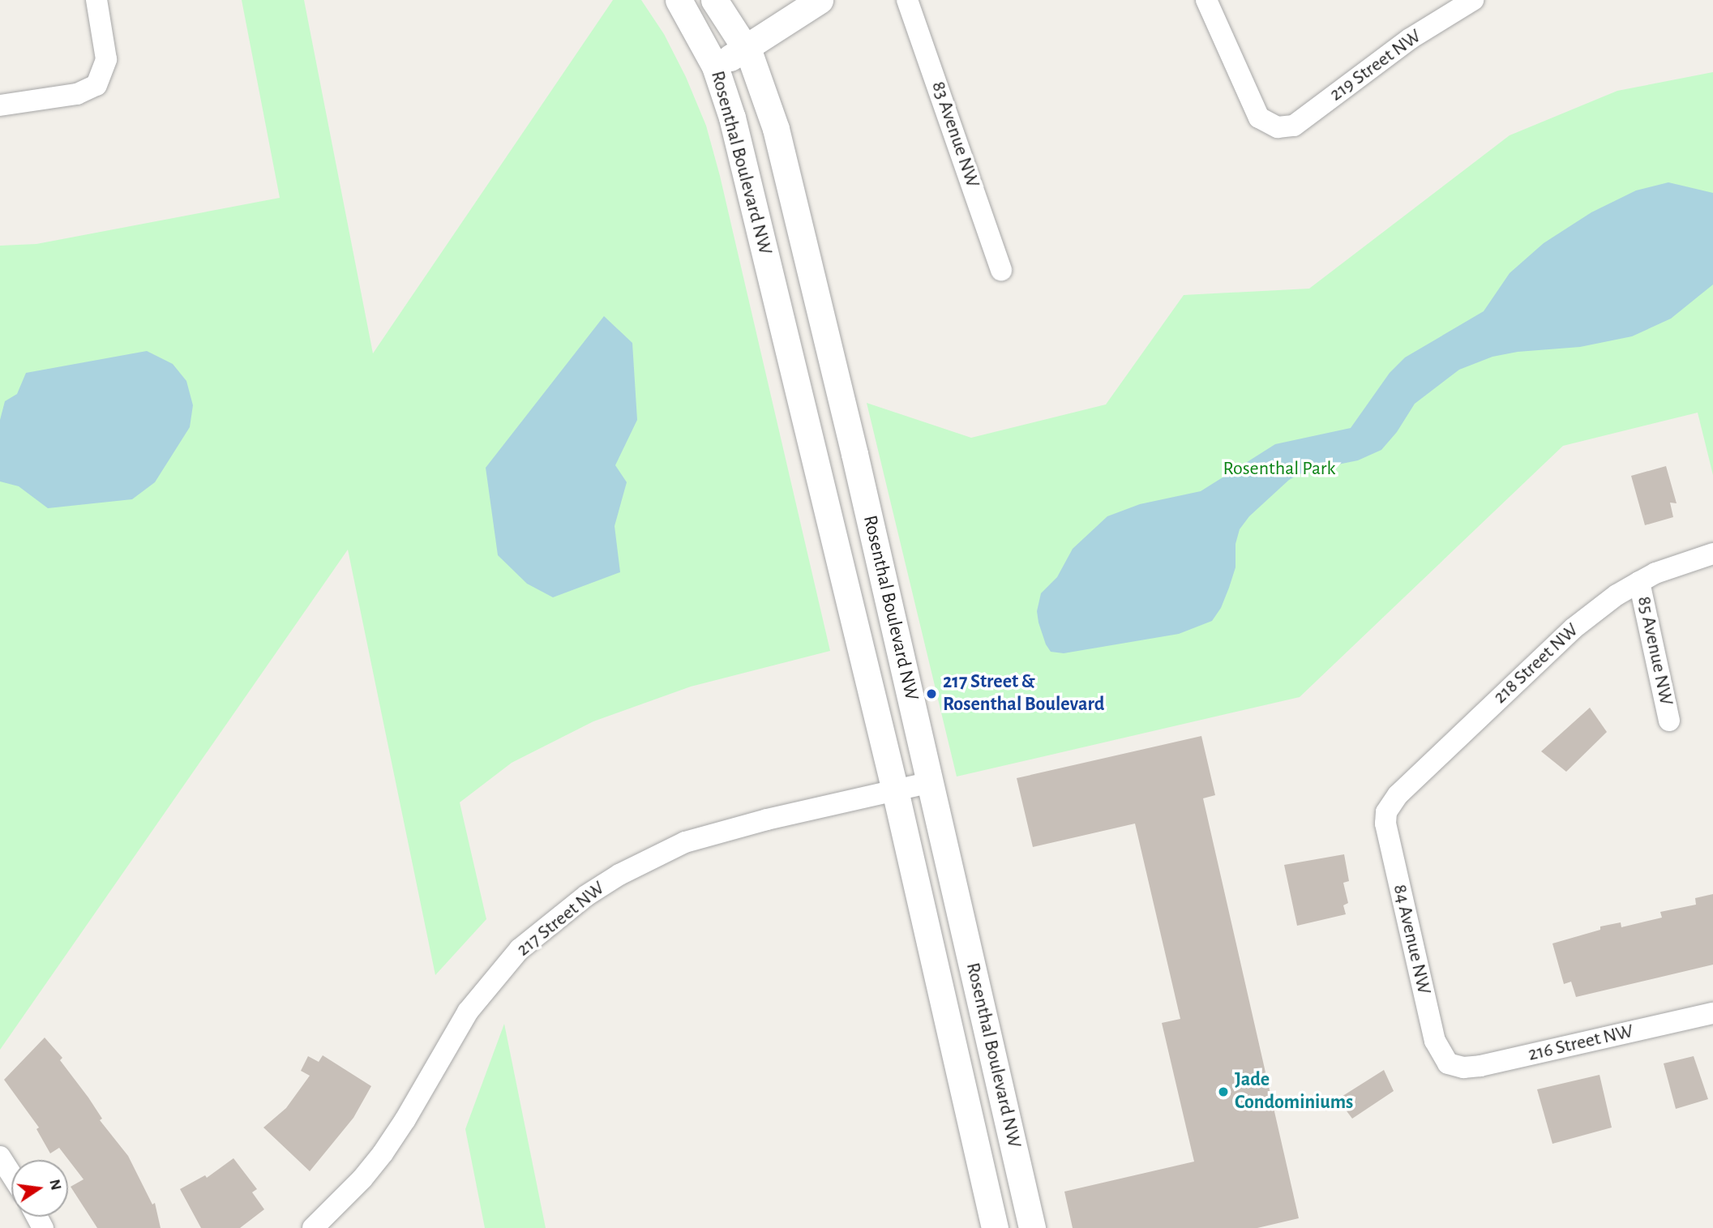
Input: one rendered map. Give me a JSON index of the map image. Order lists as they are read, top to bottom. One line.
{"streets":{"street":["219 Street NW","83 Avenue NW","Rosenthal Boulevard NW","85 Avenue NW","218 Street NW","217 Street NW","84 Avenue NW","216 Street NW"]},"crossings":[["Rosenthal Boulevard NW","217 Street NW"],["85 Avenue NW","218 Street NW"],["218 Street NW","84 Avenue NW"],["84 Avenue NW","216 Street NW"]],"parks":["Rosenthal Park"],"places":["217 Street & Rosenthal Boulevard","Jade Condominiums"],"north":"right"}
